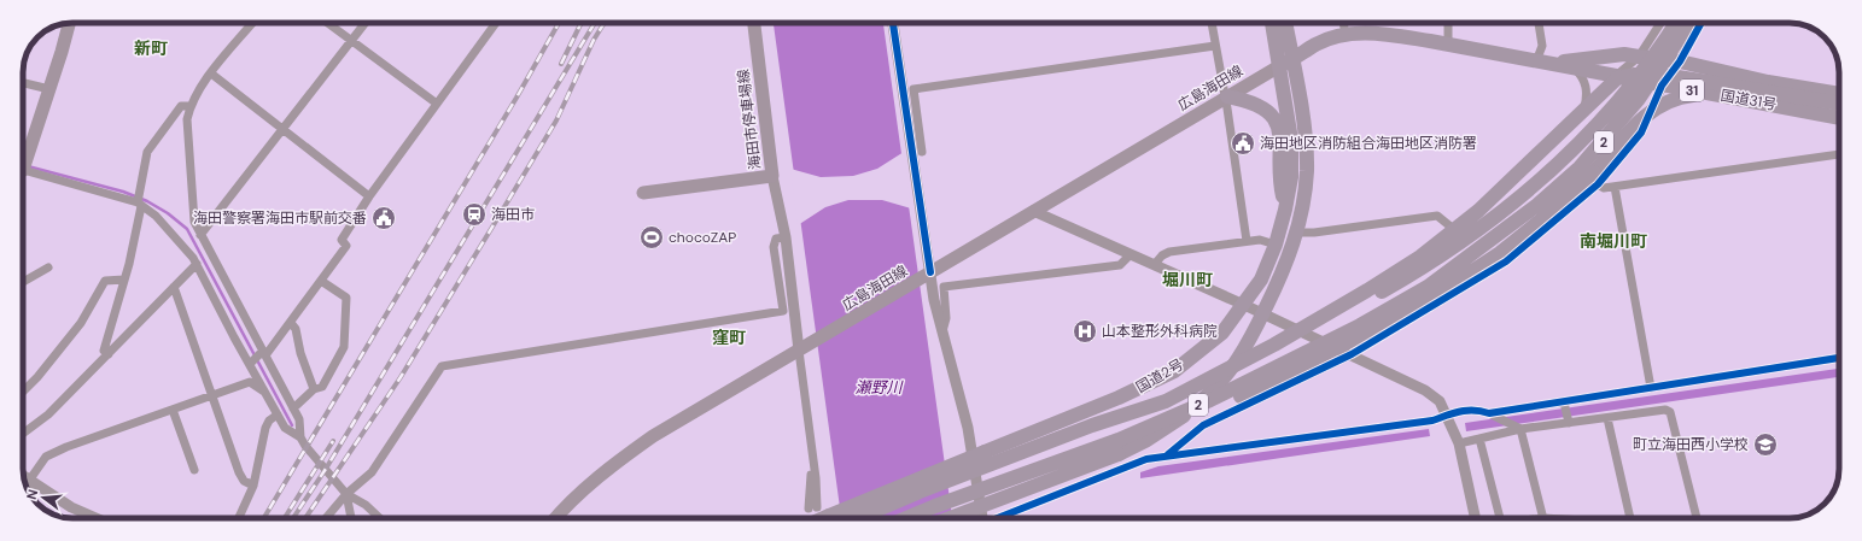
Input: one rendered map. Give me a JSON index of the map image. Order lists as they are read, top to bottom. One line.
{"streets":{"highway":["31","国道31号","2","国道2号"],"main road":["広島海田線","海田市停車場線"]},"crossings":[["広島海田線","国道31号"],["広島海田線","国道2号"],["国道31号","2"],["国道31号","国道2号"]],"districts":["新町","南堀川町","堀川町","窪町"],"water":["瀬野川"],"places":{"public building":["海田地区消防組合海田地区消防署","海田警察署海田市駅前交番"],"station":["海田市"],"sports":["chocoZAP"],"hospital":["山本整形外科病院"],"school or university":["町立海田西小学校"]},"north":"left"}
